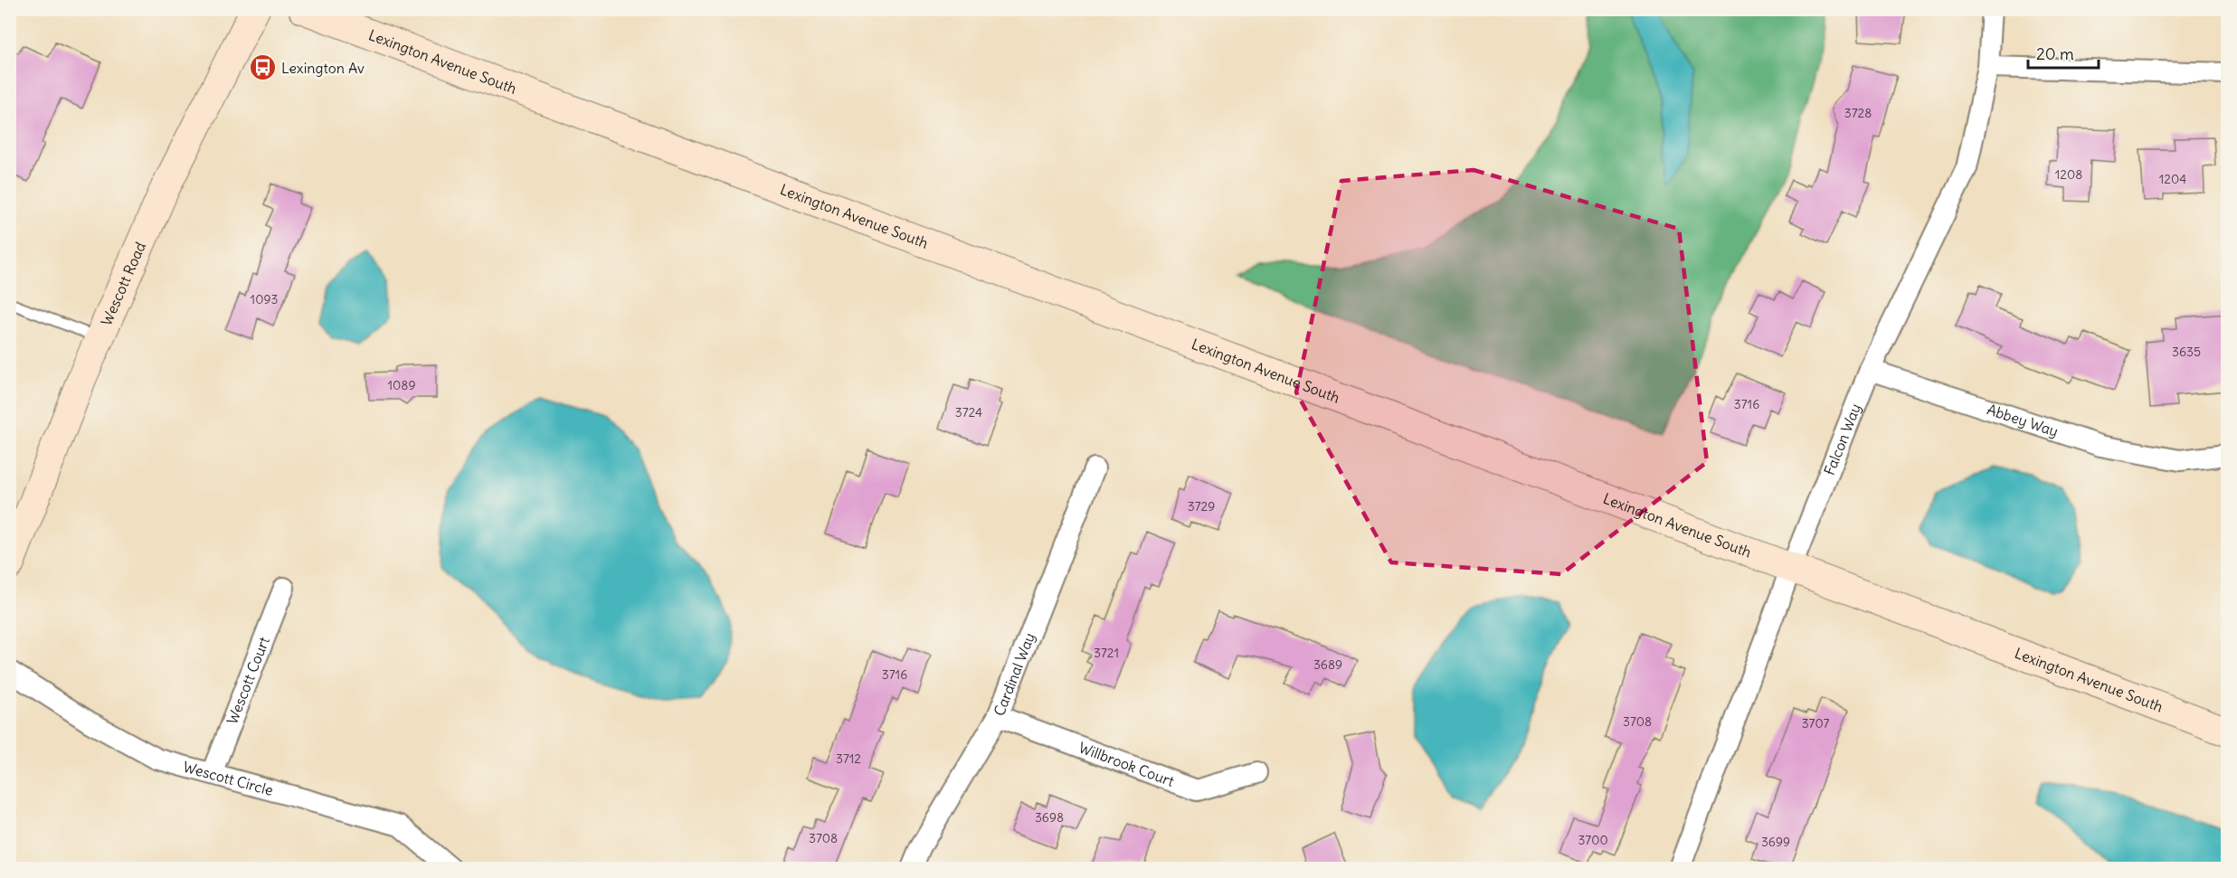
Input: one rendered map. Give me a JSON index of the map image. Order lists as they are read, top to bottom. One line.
{"streets":{"street":["Lexington Avenue South","Wescott Road","Abbey Way","Falcon Way","Cardinal Way","Wescott Court","Willbrook Court","Wescott Circle"]},"crossings":[["Lexington Avenue South","Falcon Way"],["Abbey Way","Falcon Way"],["Cardinal Way","Willbrook Court"],["Wescott Court","Wescott Circle"]],"places":{"bus stop":["Lexington Av"]},"house_numbers":["3728","1208","1204","1093","3635","1089","3716","3724","3729","3721","3689","3716","3708","3707","3712","3698","3708","3700","3699"],"scale_bar":"20 m"}
